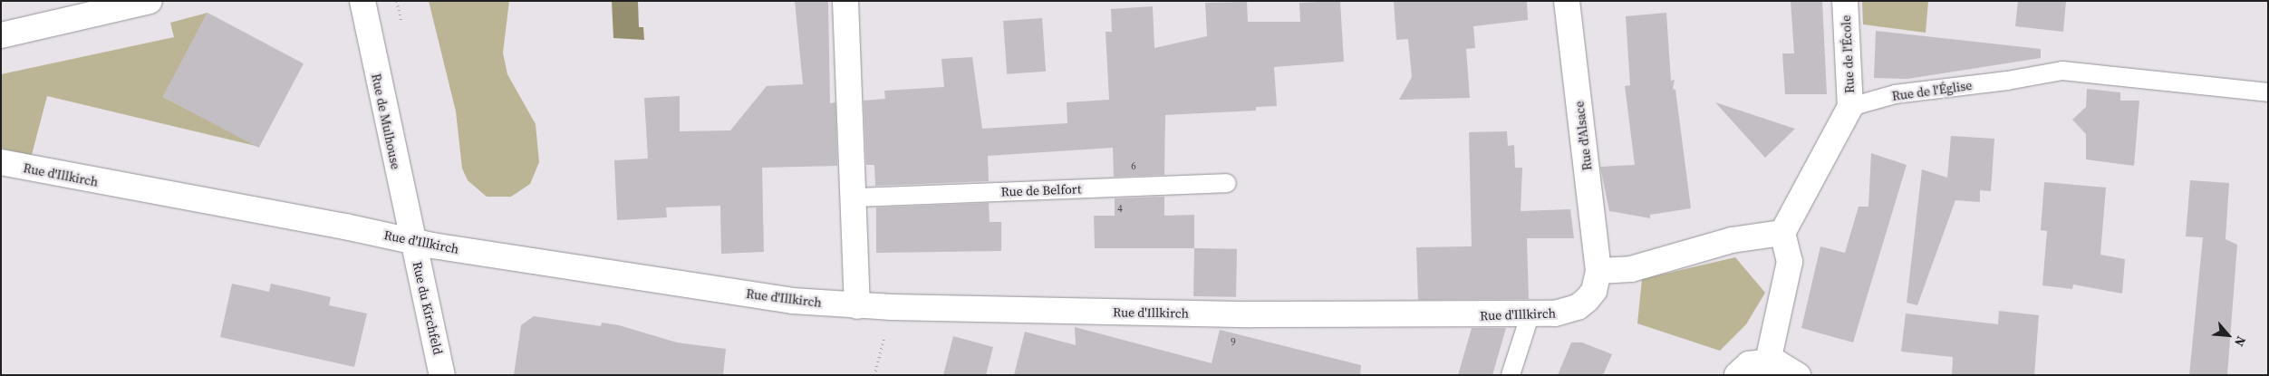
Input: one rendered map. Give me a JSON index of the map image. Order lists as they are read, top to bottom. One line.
{"streets":{"street":["Rue de l'École","Rue de Mulhouse","Rue d'Alsace","Rue d'Illkirch","Rue du Kirchfeld"],"lane":["Rue de l'Église","Rue de Belfort"]},"crossings":[["Rue de l'École","Rue de l'Église"],["Rue de Mulhouse","Rue d'Illkirch"],["Rue de Mulhouse","Rue du Kirchfeld"],["Rue d'Alsace","Rue d'Illkirch"],["Rue d'Illkirch","Rue du Kirchfeld"]],"house_numbers":["6","4","9"],"north":"bottom right"}
